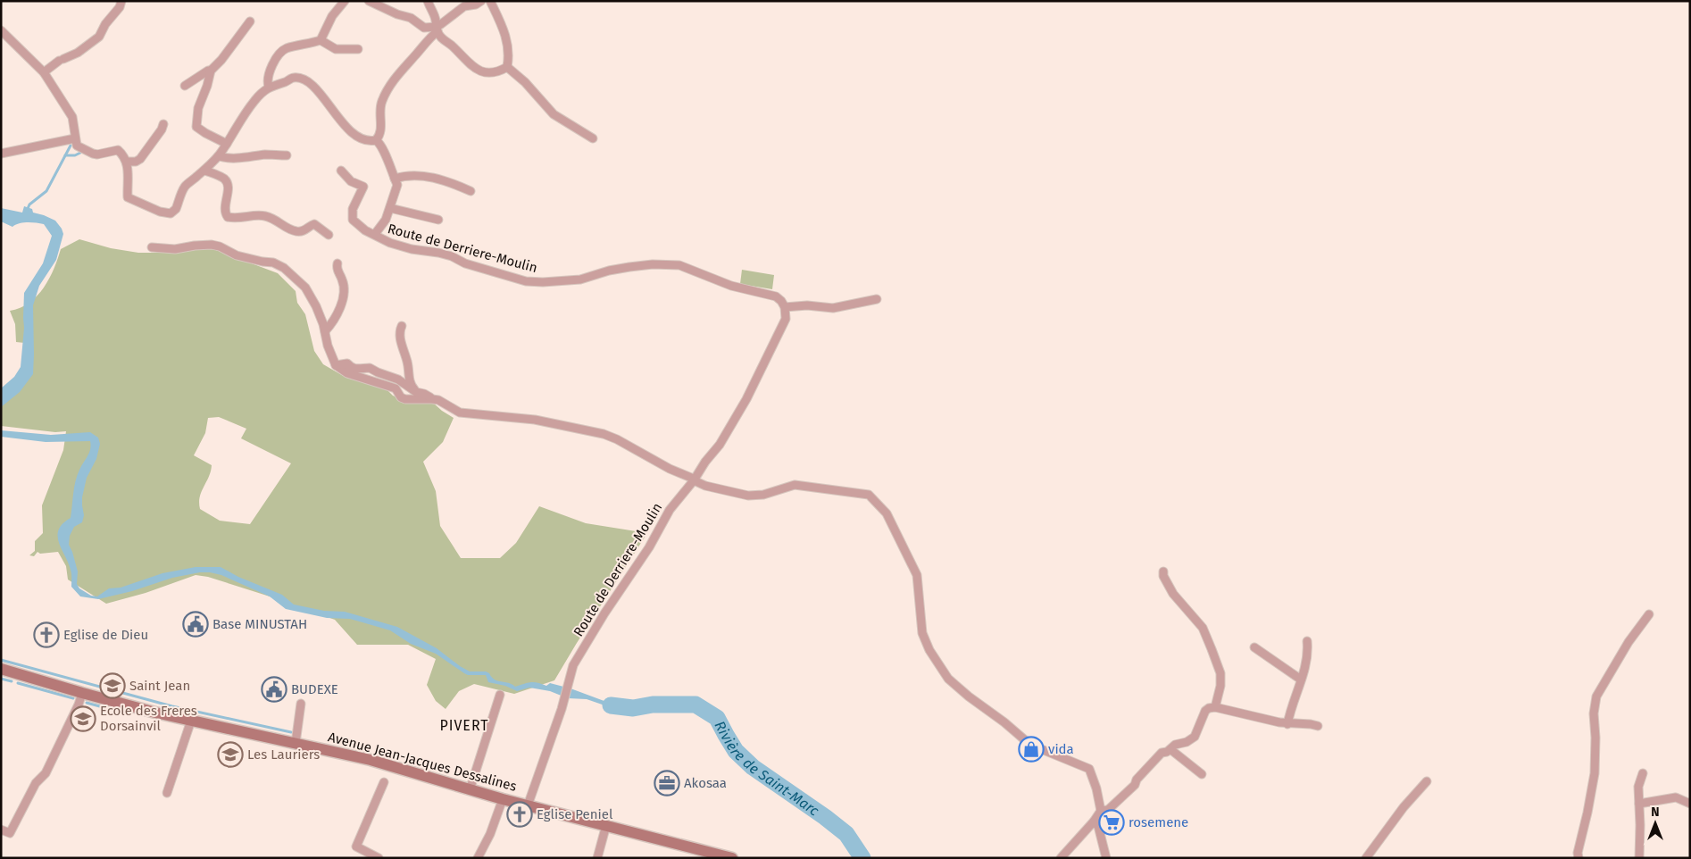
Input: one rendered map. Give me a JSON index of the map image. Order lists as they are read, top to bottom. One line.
{"streets":{"street":["Route de Derriere-Moulin","Avenue Jean-Jacques Dessalines"]},"crossings":[["Route de Derriere-Moulin","Avenue Jean-Jacques Dessalines"]],"districts":["PIVERT"],"water":["Rivière de Saint-Marc"],"places":{"public building":["Base MINUSTAH","BUDEXE"],"church":["Eglise de Dieu","Eglise Peniel"],"school or university":["Saint Jean","Ecole des Freres Dorsainvil","Les Lauriers"],"shop":["vida"],"office":["Akosaa"],"supermarket":["rosemene"]},"north":"top"}
